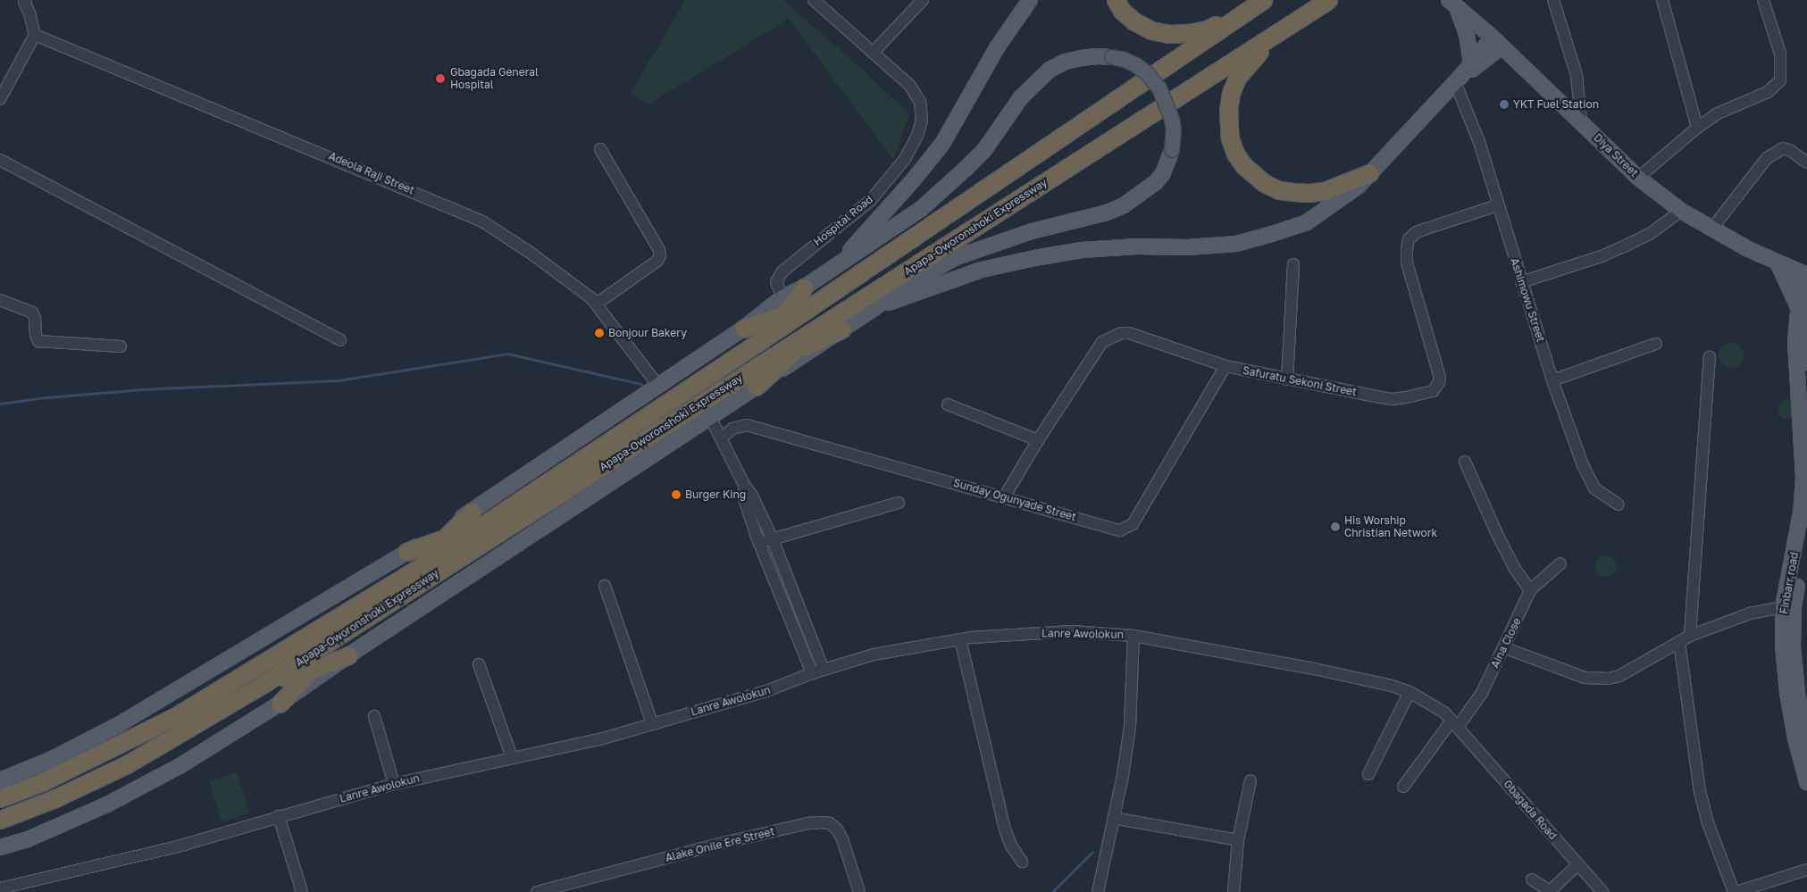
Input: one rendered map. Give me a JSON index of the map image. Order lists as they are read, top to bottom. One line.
{"streets":{"highway":["Apapa-Oworonshoki Expressway"],"main road":["Diya Street","Finbarr road"],"street":["Adeola Raji Street","Hospital Road","Ashimowu Street","Safuratu Sekoni Street","Sunday Ogunyade Street","Lanre Awolokun","Aina Close","Gbagada Road","Alake Onile Ere Street"]},"crossings":[["Ashimowu Street","Safuratu Sekoni Street"],["Safuratu Sekoni Street","Sunday Ogunyade Street"],["Lanre Awolokun","Aina Close"],["Lanre Awolokun","Gbagada Road"],["Aina Close","Gbagada Road"]],"places":["Gbagada General Hospital","YKT Fuel Station","Bonjour Bakery","Burger King","His Worship Christian Network"]}
